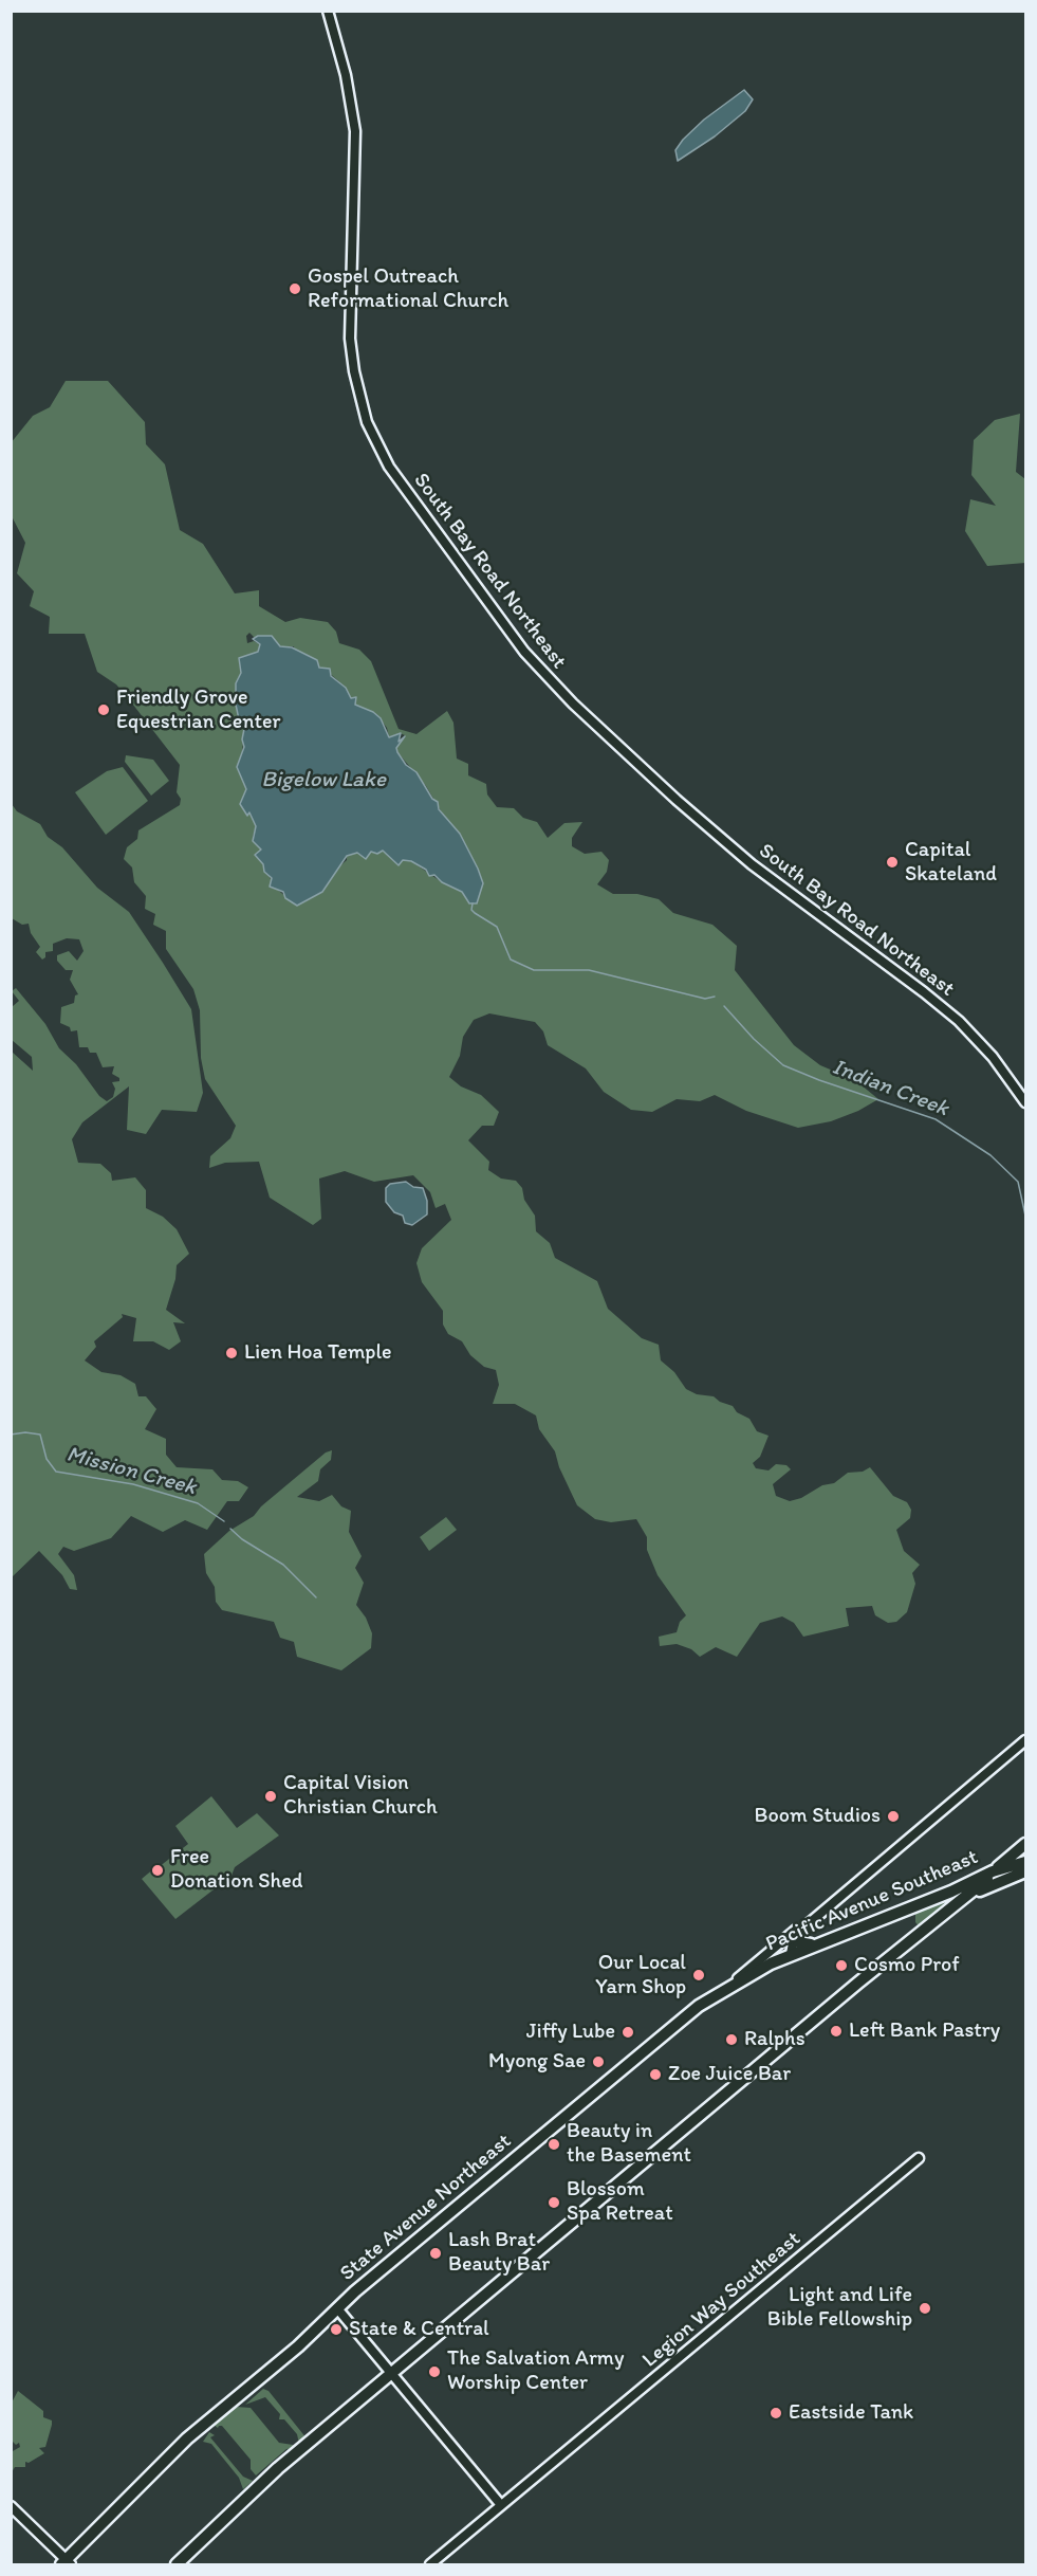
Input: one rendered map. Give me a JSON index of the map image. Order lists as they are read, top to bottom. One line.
{"streets":{"main road":["Pacific Avenue Southeast","State Avenue Northeast"],"street":["South Bay Road Northeast","Legion Way Southeast"]},"crossings":[["Pacific Avenue Southeast","State Avenue Northeast"]],"water":["Bigelow Lake","Indian Creek","Mission Creek"],"places":["Gospel Outreach Reformational Church","Friendly Grove Equestrian Center","Capital Skateland","Lien Hoa Temple","Capital Vision Christian Church","Boom Studios","Free Donation Shed","Cosmo Prof","Our Local Yarn Shop","Left Bank Pastry","Jiffy Lube","Ralphs","Myong Sae","Zoe Juice Bar","Beauty in the Basement","Blossom Spa Retreat","Lash Brat Beauty Bar","Light and Life Bible Fellowship","State & Central","The Salvation Army Worship Center","Eastside Tank"]}
